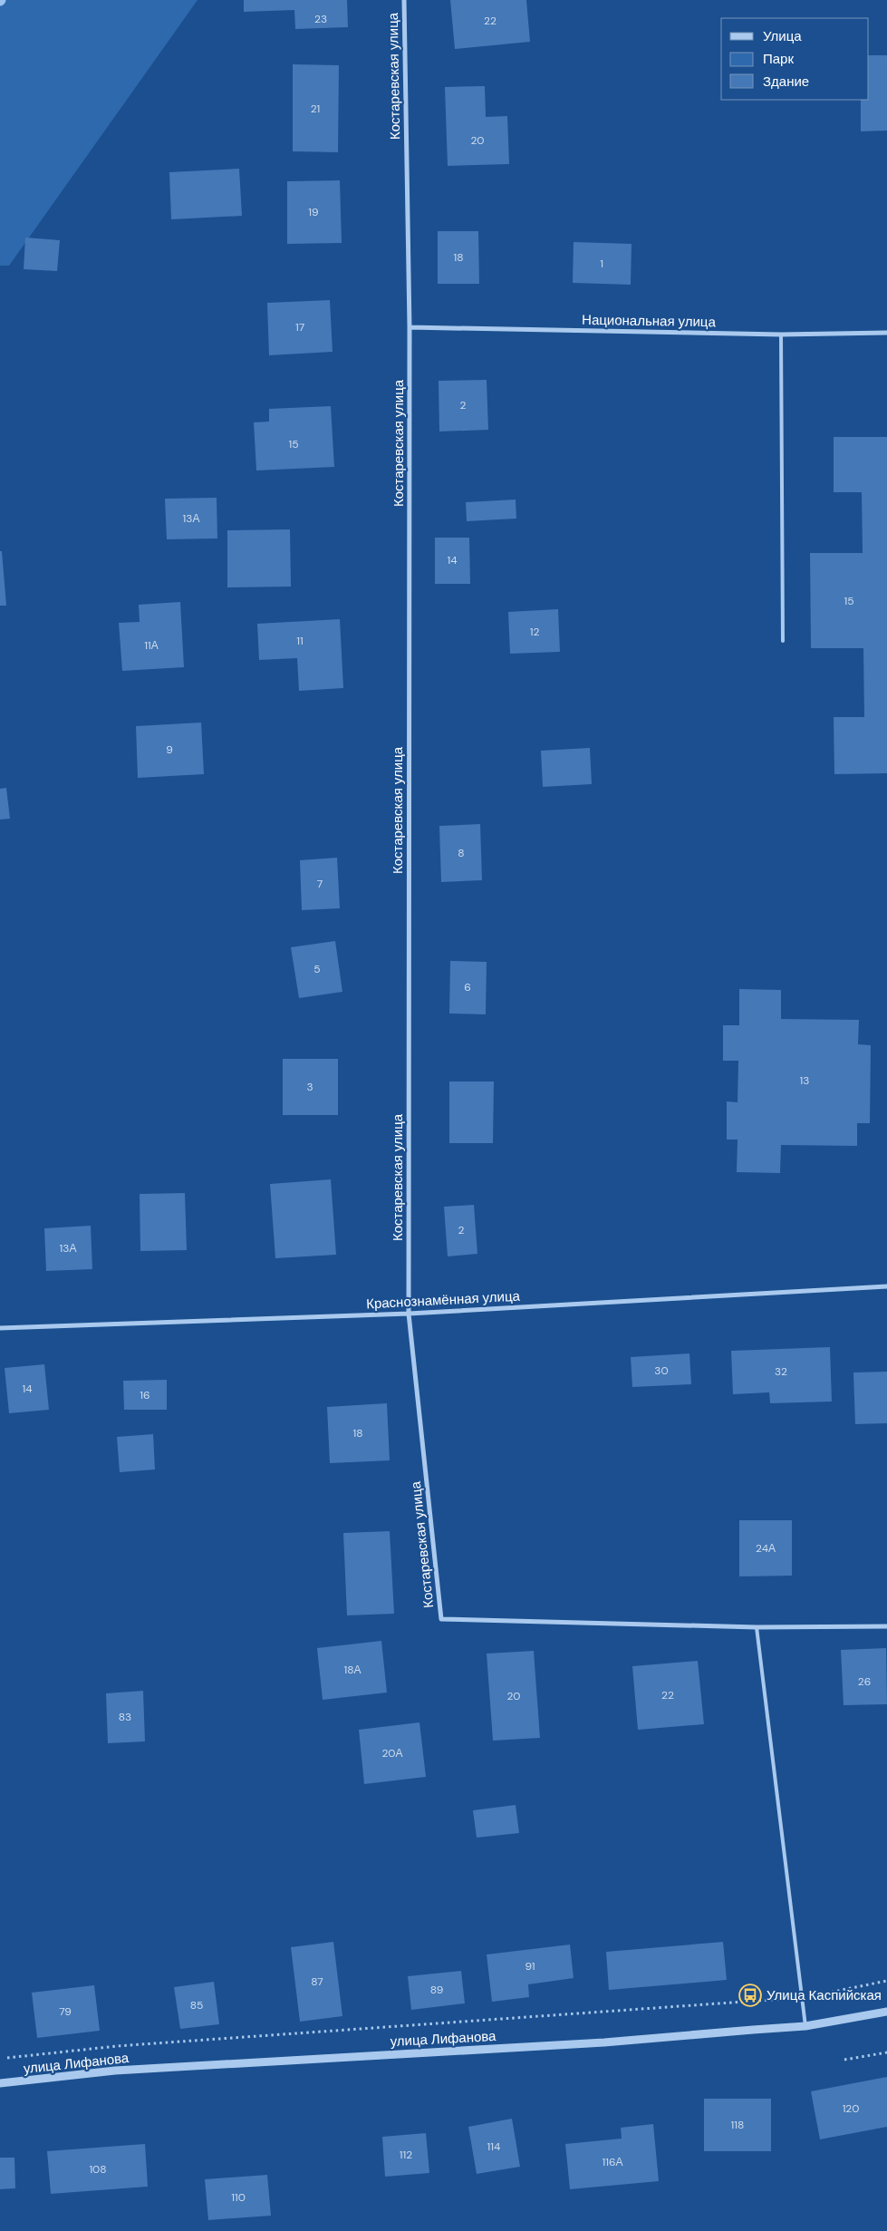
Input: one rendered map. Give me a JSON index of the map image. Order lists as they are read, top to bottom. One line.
{"streets":{"street":["Костаревская улица","Национальная улица","Краснознамённая улица","улица Лифанова"]},"crossings":[["Костаревская улица","Национальная улица"],["Костаревская улица","Краснознамённая улица"]],"places":{"bus stop":["Улица Каспийская"]},"house_numbers":["23","22","21","20","19","18","1","17","2","15","13А","14","15","12","11","11А","9","8","7","5","6","13","3","2","13А","30","32","14","16","18","24А","18А","26","22","20","83","20А","91","87","89","85","79","120","118","114","112","116А","108","110"],"legend":["Улица","Парк","Здание"]}
